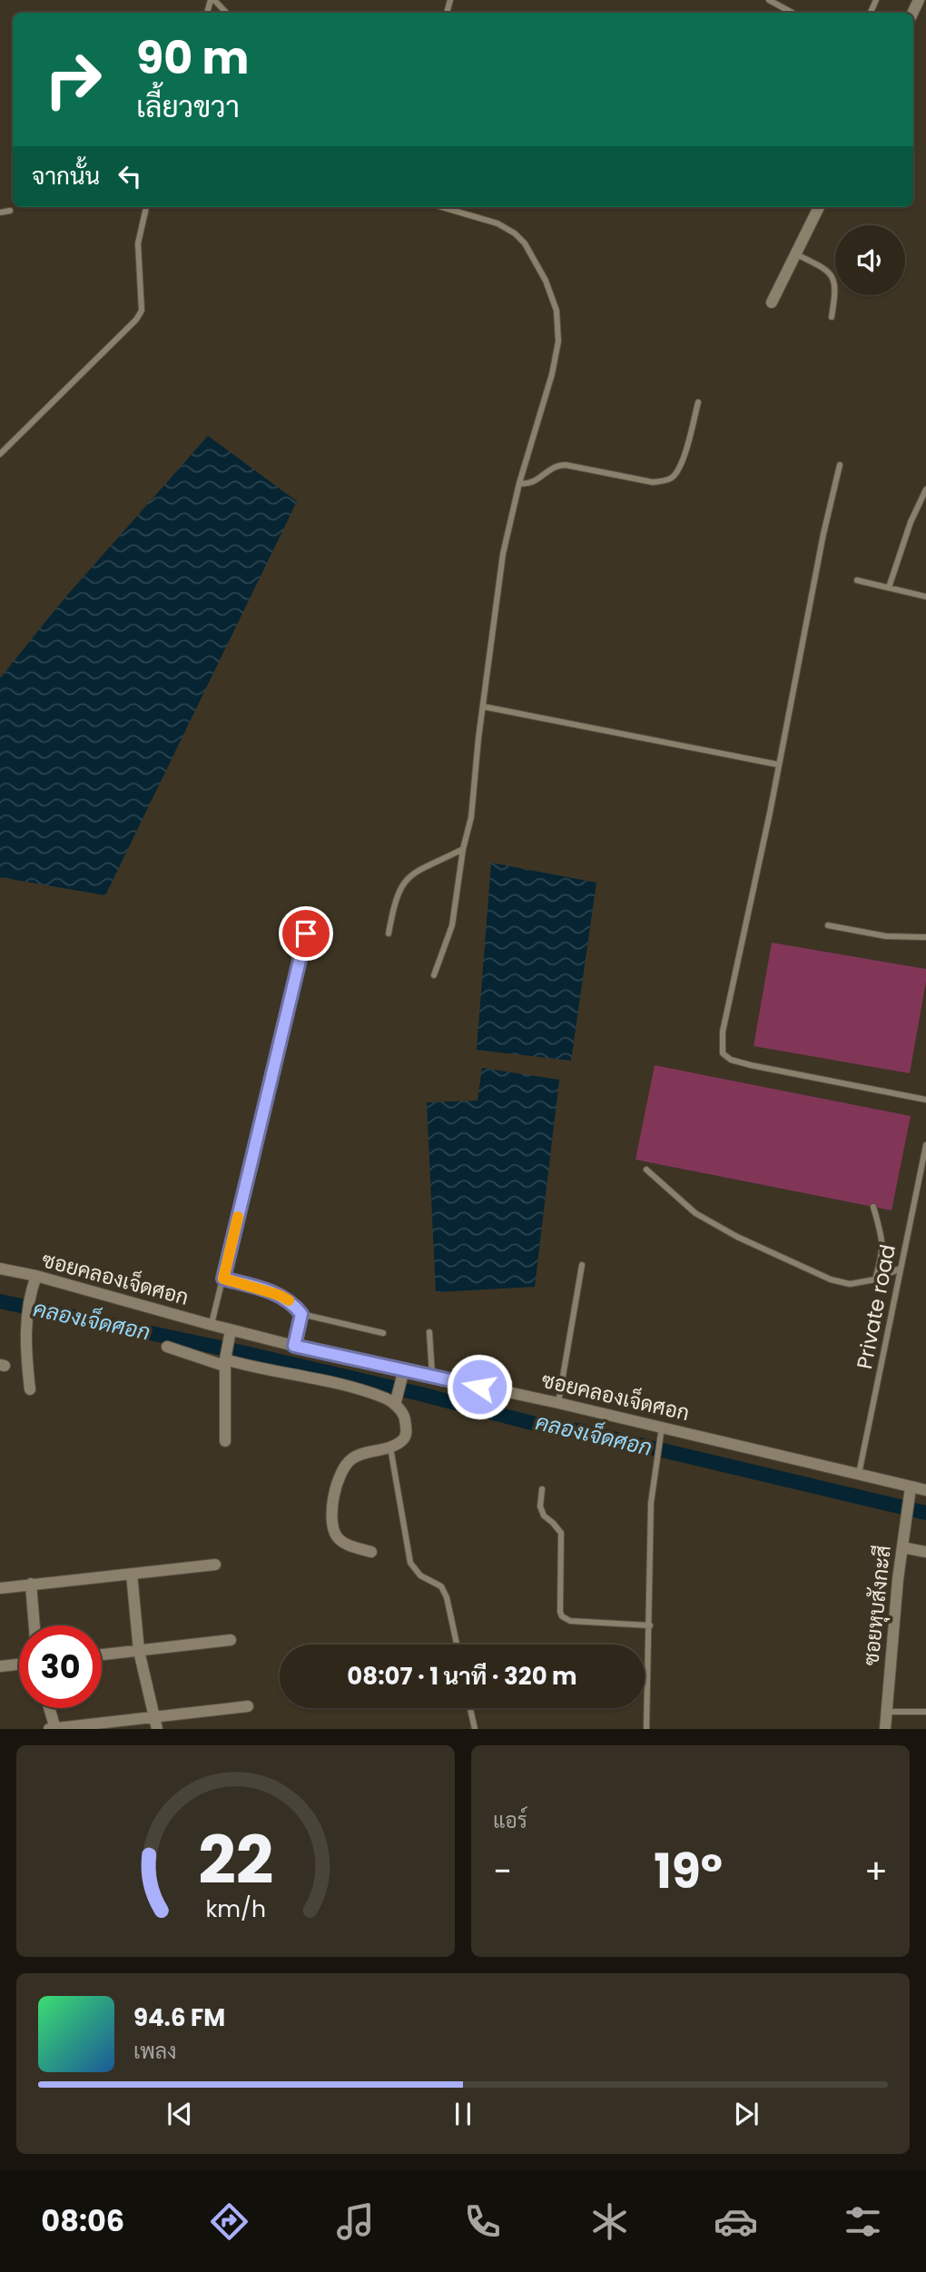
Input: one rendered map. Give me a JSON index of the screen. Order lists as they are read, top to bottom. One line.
{"streets":{"street":["ซอยคลองเจ็ดศอก","ซอยหุบสังกะสี"],"lane":["Private road"]},"crossings":[["ซอยคลองเจ็ดศอก","Private road"],["ซอยคลองเจ็ดศอก","ซอยหุบสังกะสี"]],"water":["คลองเจ็ดศอก"],"page":{"turn":["90 m","เลี้ยวขวา"],"then":"จากนั้น","limit":"30","trip":"08:07 · 1 นาที · 320 m","tile":"แอร์","heat":["−","19°","+"],"song":["94.6 FM","เพลง"],"tabs":"08:06","gauge":["22","km/h"]}}
